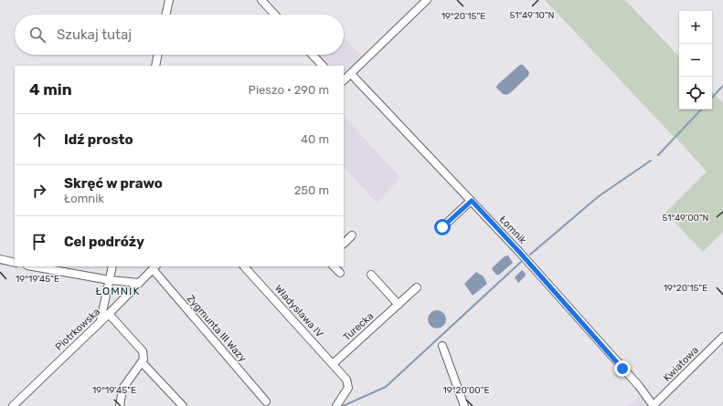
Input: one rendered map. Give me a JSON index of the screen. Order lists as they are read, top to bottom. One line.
{"streets":{"street":["Łomnik","Władysława IV","Turecka","Zygmunta III Wazy","Piotrkowska","Kwiatowa"]},"crossings":[["Łomnik","Kwiatowa"],["Władysława IV","Turecka"],["Zygmunta III Wazy","Piotrkowska"]],"districts":["ŁOMNIK"],"page":{"map_buttons":["+","−"],"search":"Szukaj tutaj","heading":["4 min","Pieszo · 290 m"],"list":[["Idź prosto","40 m"],["Skręć w prawo","Łomnik","250 m"],"Cel podróży"]},"coordinates":["51°49'10\"N","19°20'15\"E","51°49'00\"N","19°19'45\"E","19°20'00\"E"]}
